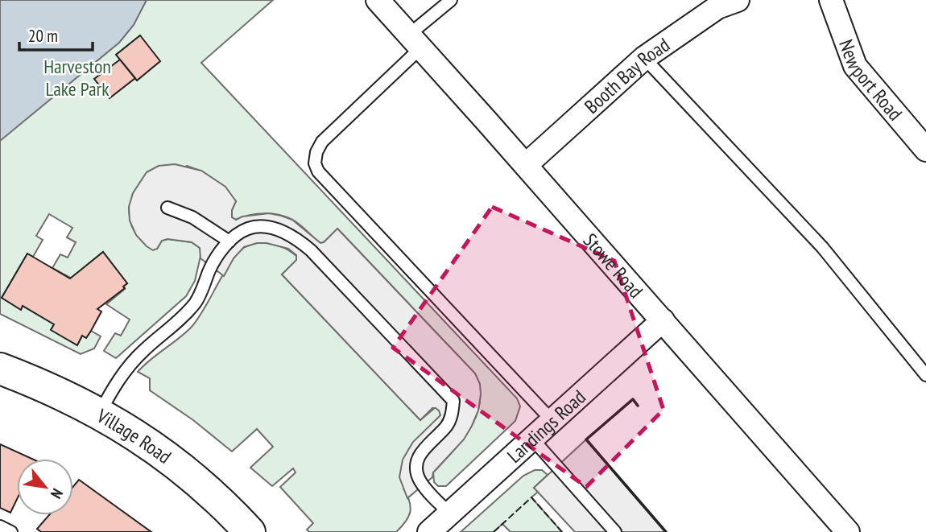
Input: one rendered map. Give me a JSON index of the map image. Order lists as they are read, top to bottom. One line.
{"streets":{"street":["Booth Bay Road","Newport Road","Stowe Road","Landings Road","Village Road"]},"crossings":[["Booth Bay Road","Stowe Road"],["Stowe Road","Landings Road"]],"parks":["Harveston Lake Park"],"scale_bar":"20 m","north":"bottom right"}
